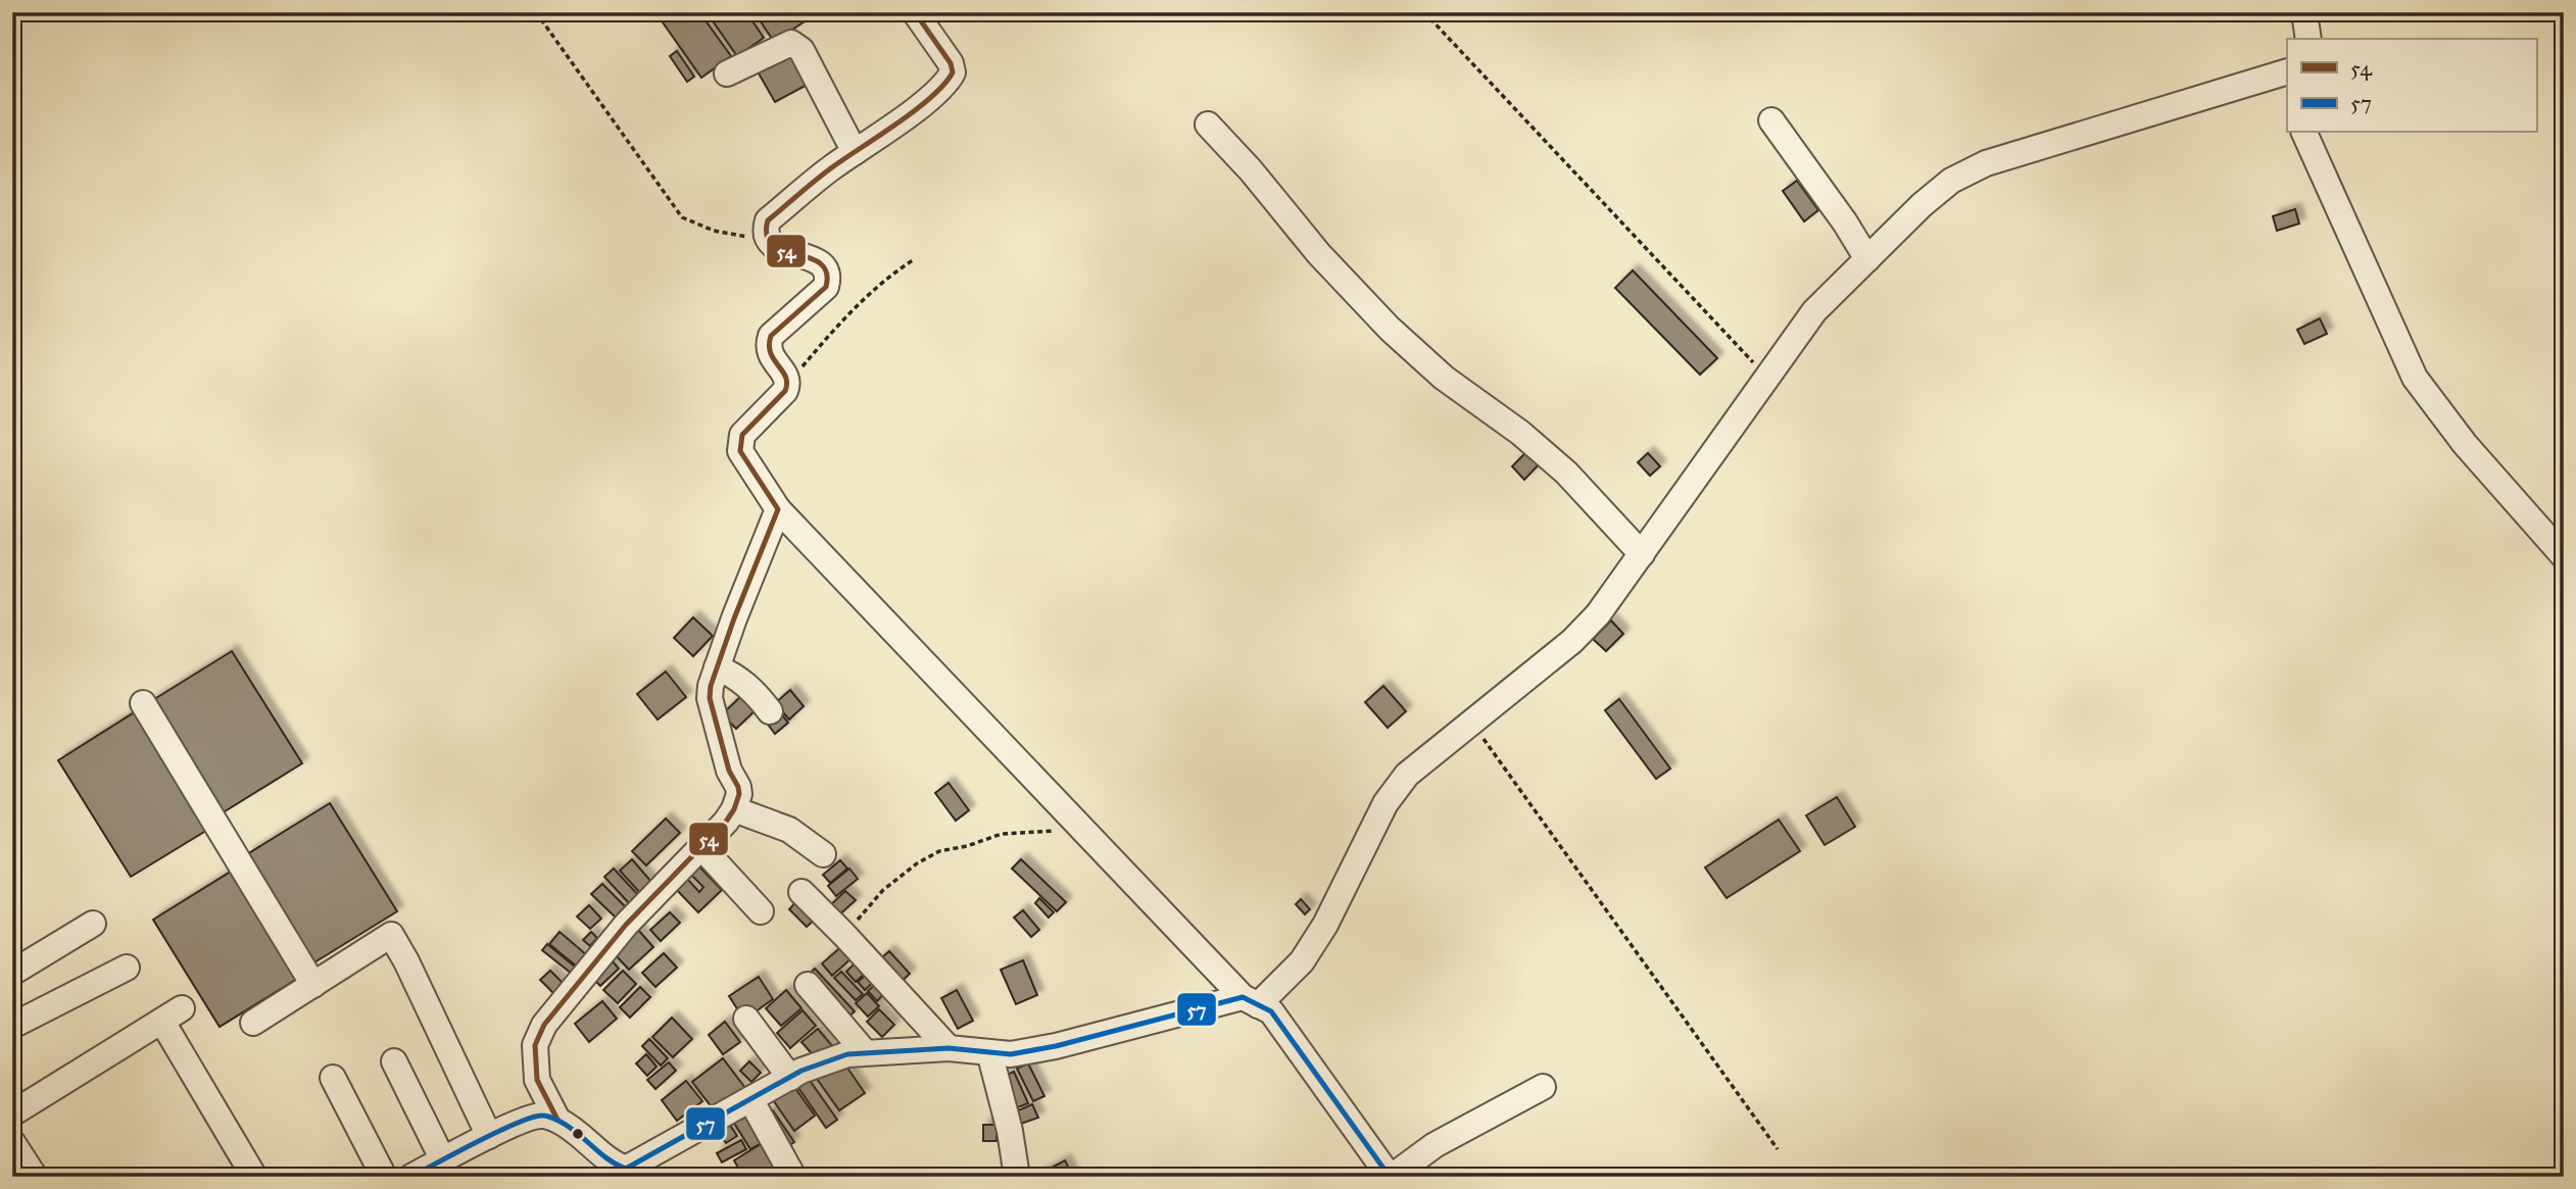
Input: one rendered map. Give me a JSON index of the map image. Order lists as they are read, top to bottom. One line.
{"lines":["transit line 54","transit line 57"],"legend":["54","57"]}
